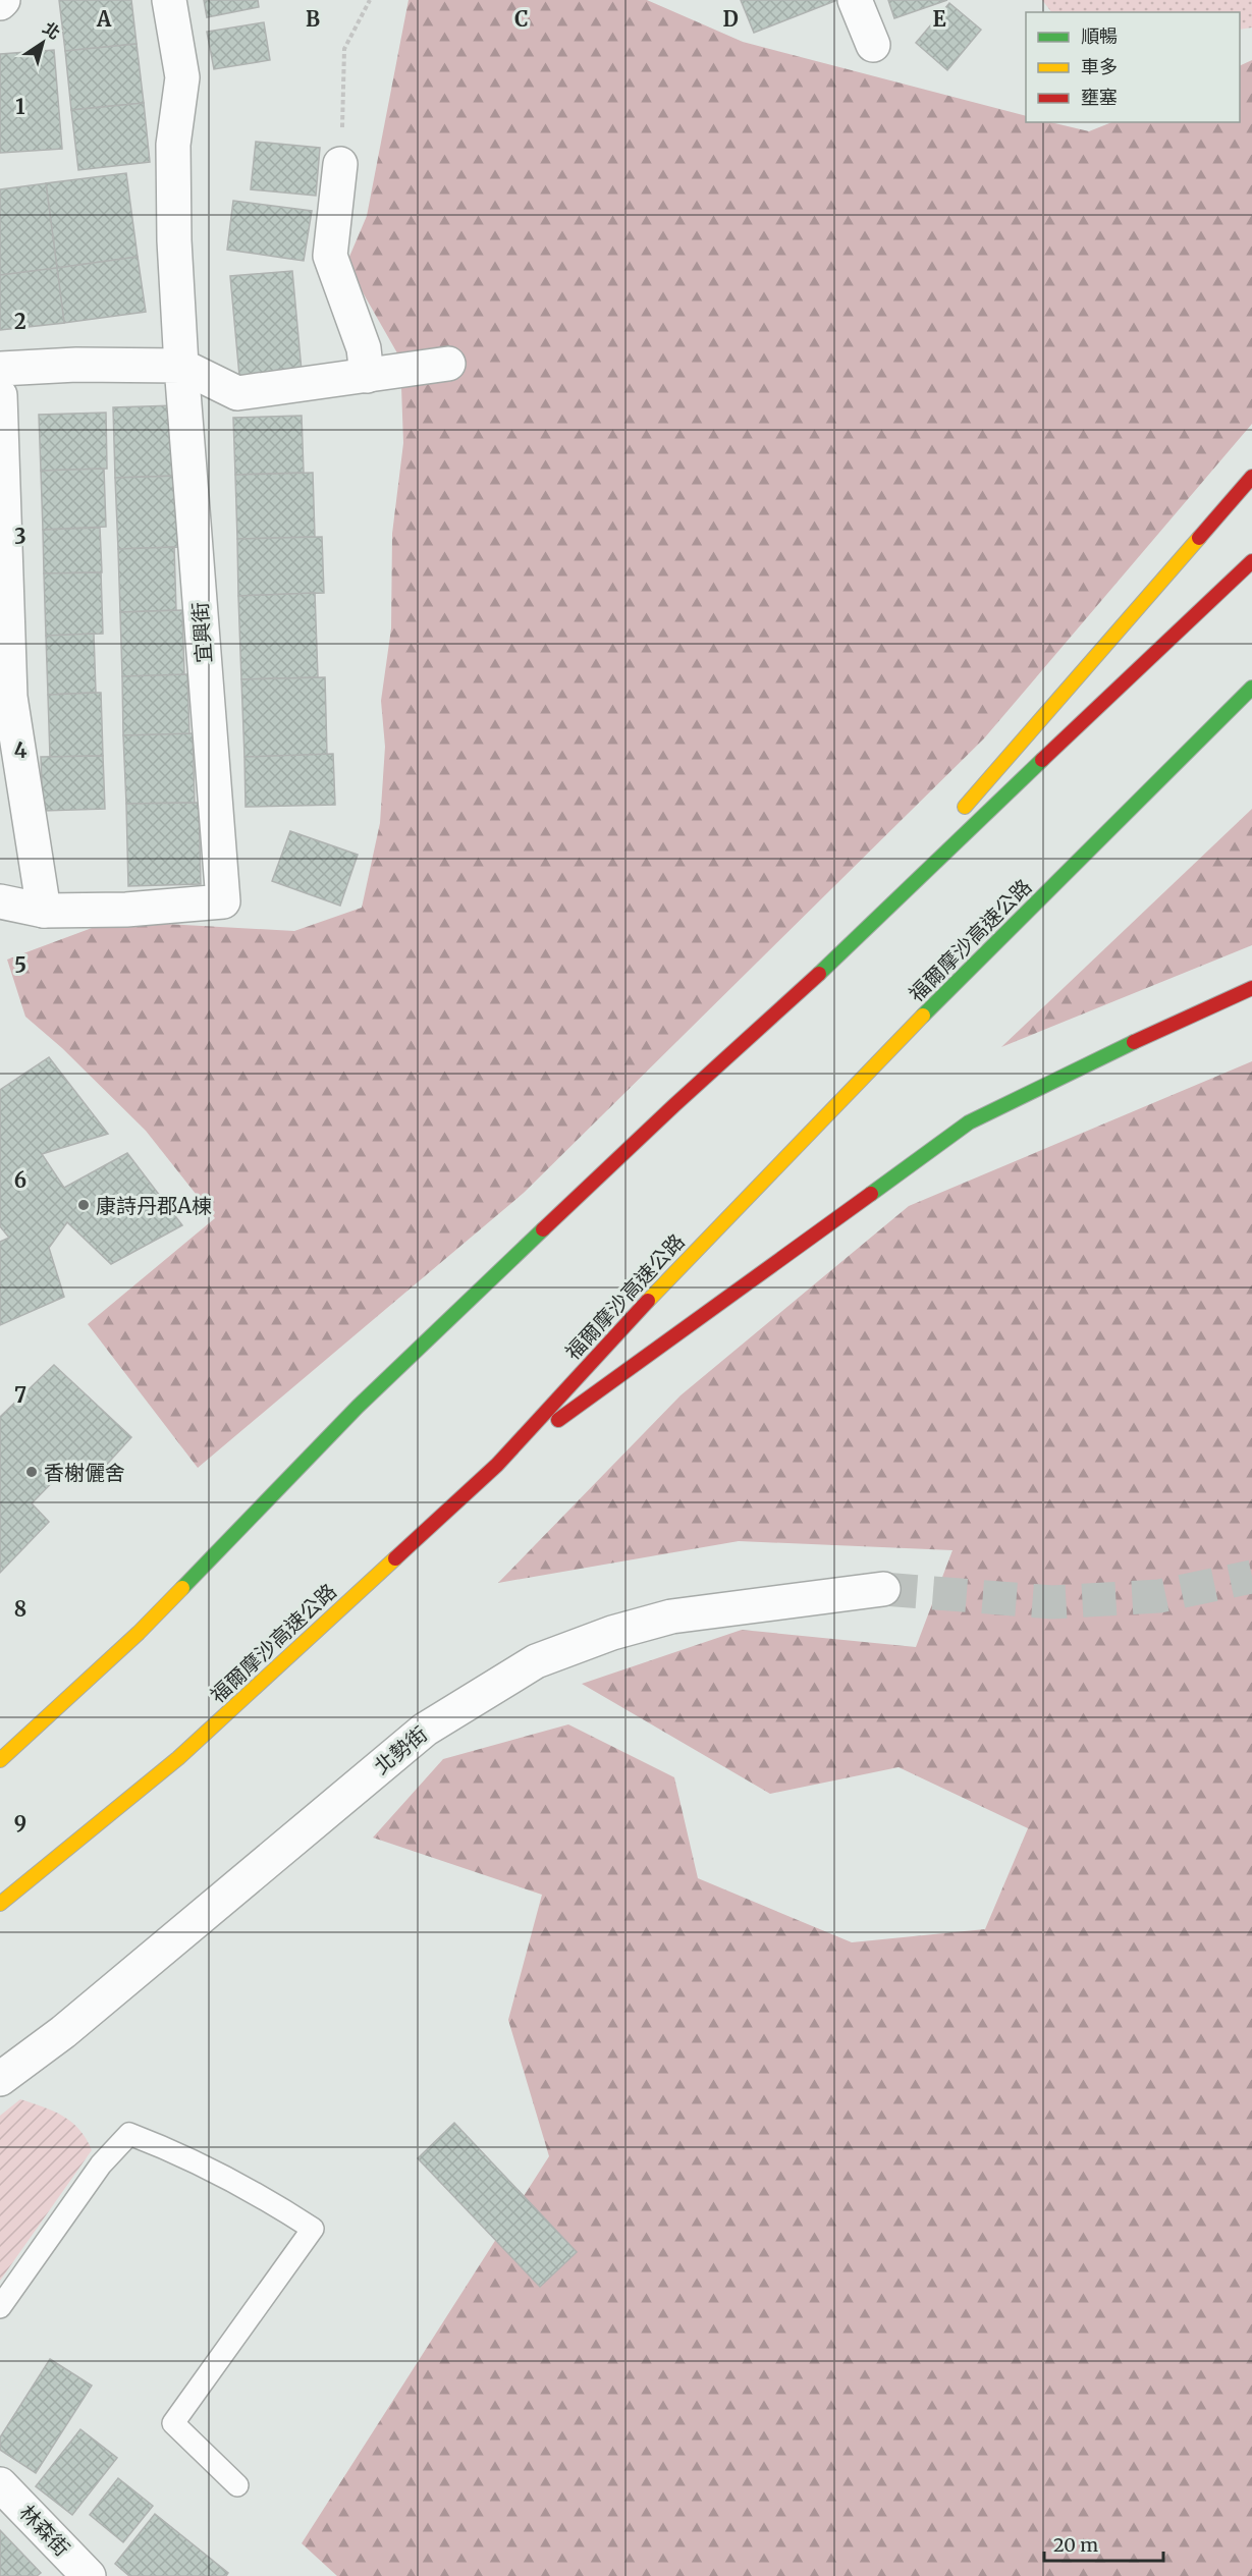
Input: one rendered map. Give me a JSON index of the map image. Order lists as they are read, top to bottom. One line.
{"streets":{"highway":["福爾摩沙高速公路"],"street":["宜興街","北勢街","林森街"]},"places":["康詩丹郡A棟","香榭儷舍"],"legend":["順暢","車多","壅塞"],"scale_bar":"20 m","north":"top right","grid":{"columns":["A","B","C","D","E"],"rows":["1","2","3","4","5","6","7","8","9"]}}
